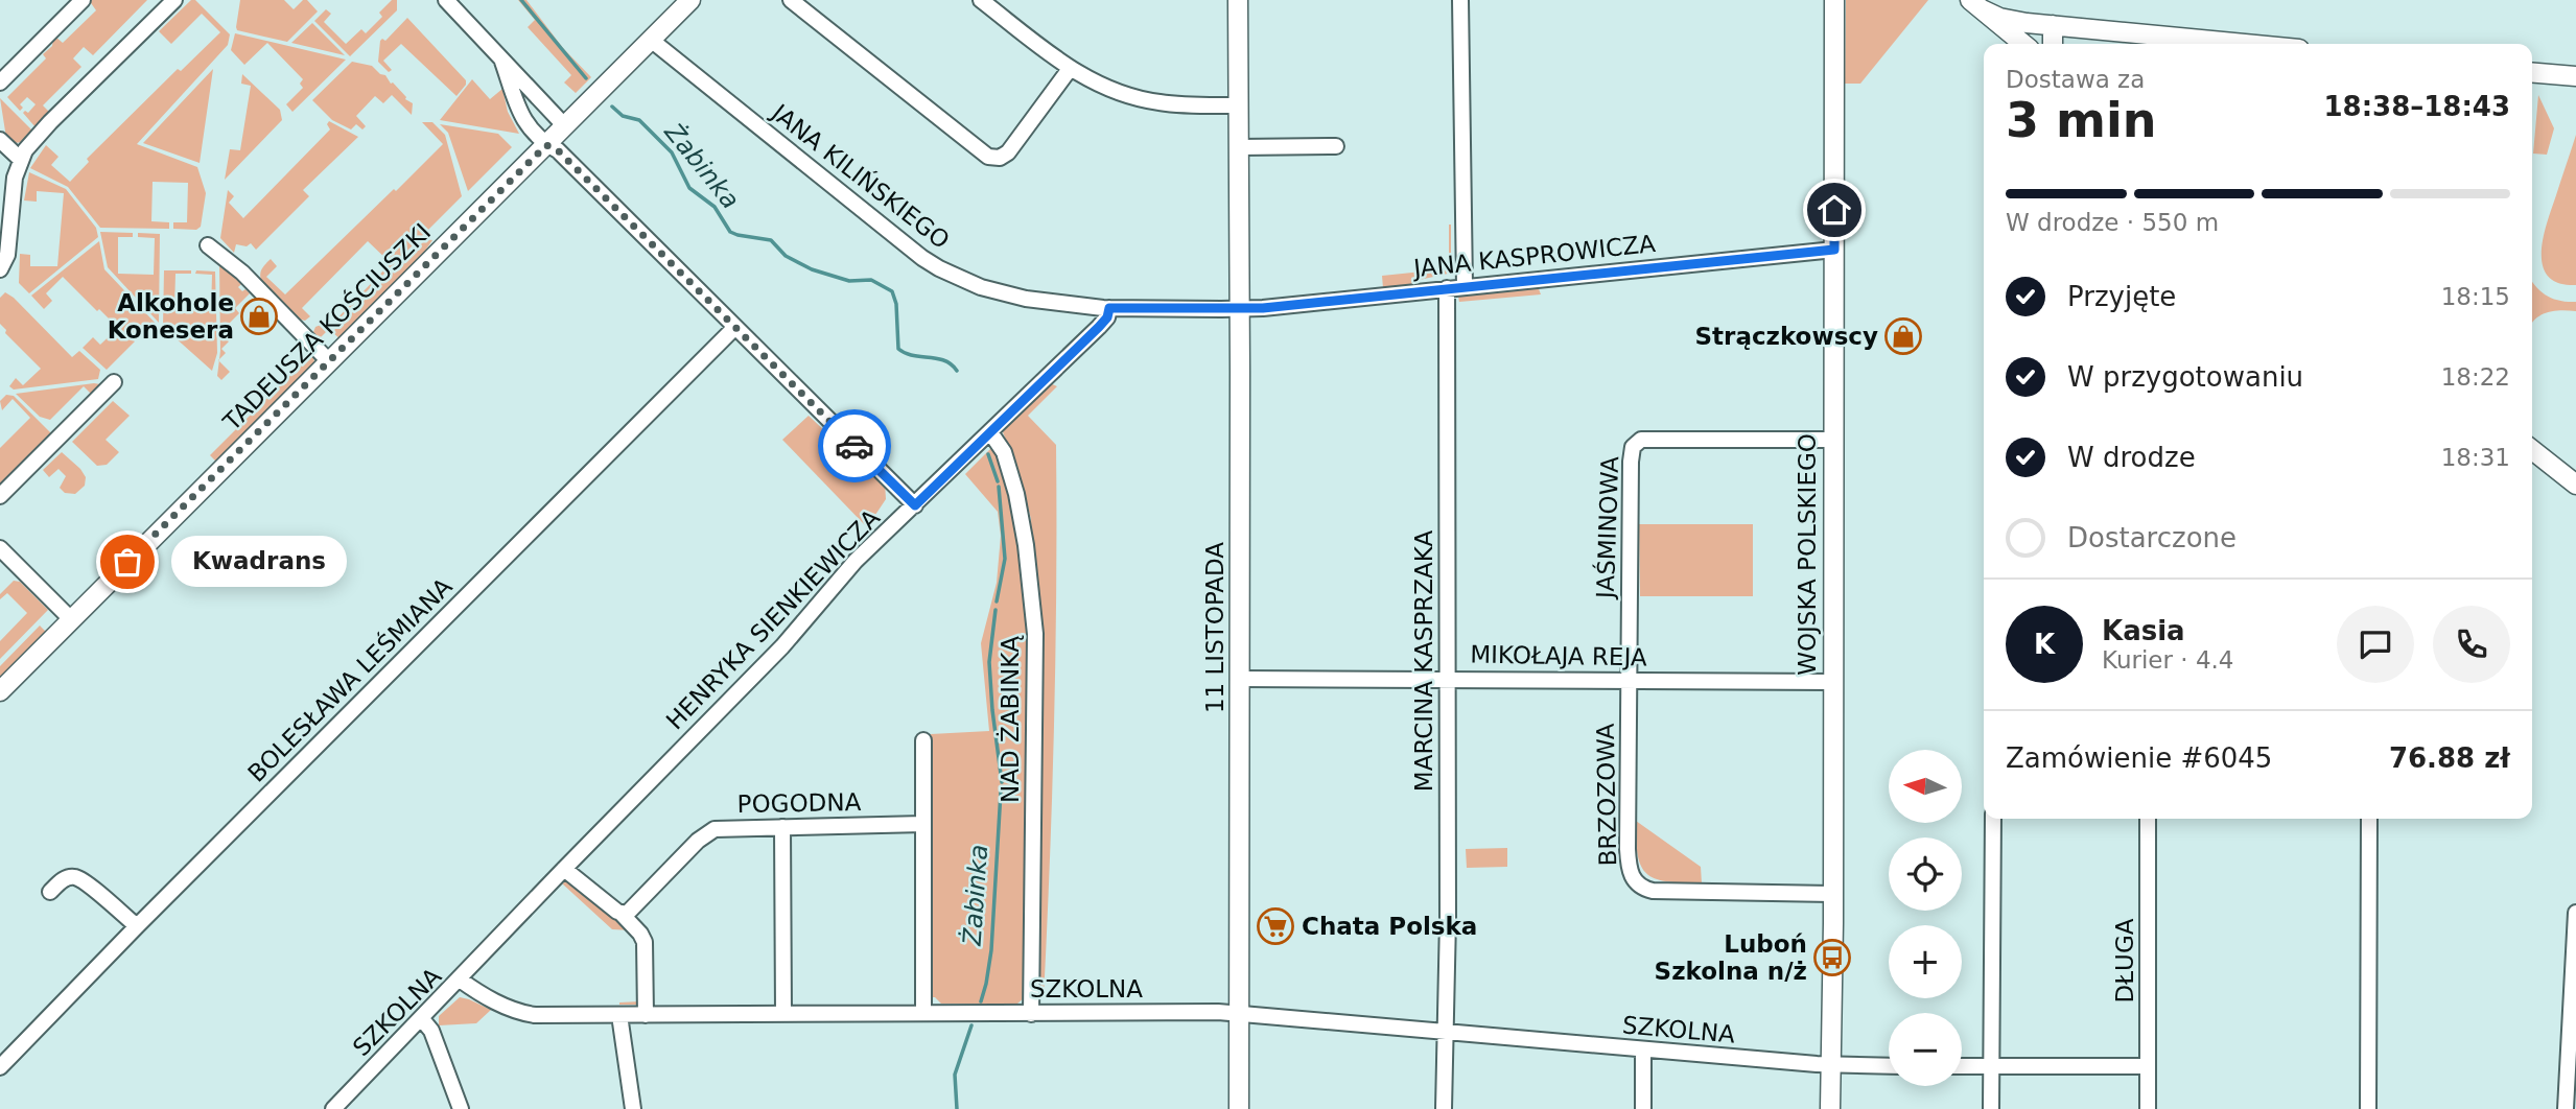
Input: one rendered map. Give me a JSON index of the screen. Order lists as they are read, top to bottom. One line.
{"streets":{"street":["JANA KILIŃSKIEGO","JANA KASPROWICZA","TADEUSZA KOŚCIUSZKI","JAŚMINOWA","WOJSKA POLSKIEGO","HENRYKA SIENKIEWICZA","11 LISTOPADA","MIKOŁAJA REJA","MARCINA KASPRZAKA","BOLESŁAWA LEŚMIANA","NAD ŻABINKĄ","BRZOZOWA","POGODNA","DŁUGA","SZKOLNA"]},"crossings":[["JANA KILIŃSKIEGO","JANA KASPROWICZA"],["JANA KILIŃSKIEGO","TADEUSZA KOŚCIUSZKI"],["JANA KILIŃSKIEGO","11 LISTOPADA"],["JANA KASPROWICZA","WOJSKA POLSKIEGO"],["JANA KASPROWICZA","11 LISTOPADA"],["JANA KASPROWICZA","MARCINA KASPRZAKA"],["TADEUSZA KOŚCIUSZKI","HENRYKA SIENKIEWICZA"],["JAŚMINOWA","WOJSKA POLSKIEGO"],["JAŚMINOWA","MIKOŁAJA REJA"],["JAŚMINOWA","BRZOZOWA"],["WOJSKA POLSKIEGO","MIKOŁAJA REJA"],["WOJSKA POLSKIEGO","BRZOZOWA"],["WOJSKA POLSKIEGO","SZKOLNA"],["HENRYKA SIENKIEWICZA","BOLESŁAWA LEŚMIANA"],["HENRYKA SIENKIEWICZA","SZKOLNA"],["11 LISTOPADA","MIKOŁAJA REJA"],["11 LISTOPADA","SZKOLNA"],["MIKOŁAJA REJA","MARCINA KASPRZAKA"],["MIKOŁAJA REJA","BRZOZOWA"],["MARCINA KASPRZAKA","SZKOLNA"],["NAD ŻABINKĄ","SZKOLNA"]],"water":["Żabinka"],"places":{"shop":["Alkohole Konesera","Strączkowscy"],"other":["Kwadrans"],"supermarket":["Chata Polska"],"bus stop":["Luboń Szkolna n/ż"]},"north":"left","page":{"heading":["3 min","Dostawa za","18:38–18:43"],"panel":["Kasia","Kurier · 4.4","Zamówienie #6045","76.88 zł"],"bar":"W drodze · 550 m","list":[["Przyjęte","18:15"],["W przygotowaniu","18:22"],["W drodze","18:31"],"Dostarczone"],"bubble":"Kwadrans","round":"K","map_buttons":["+","−"]}}
